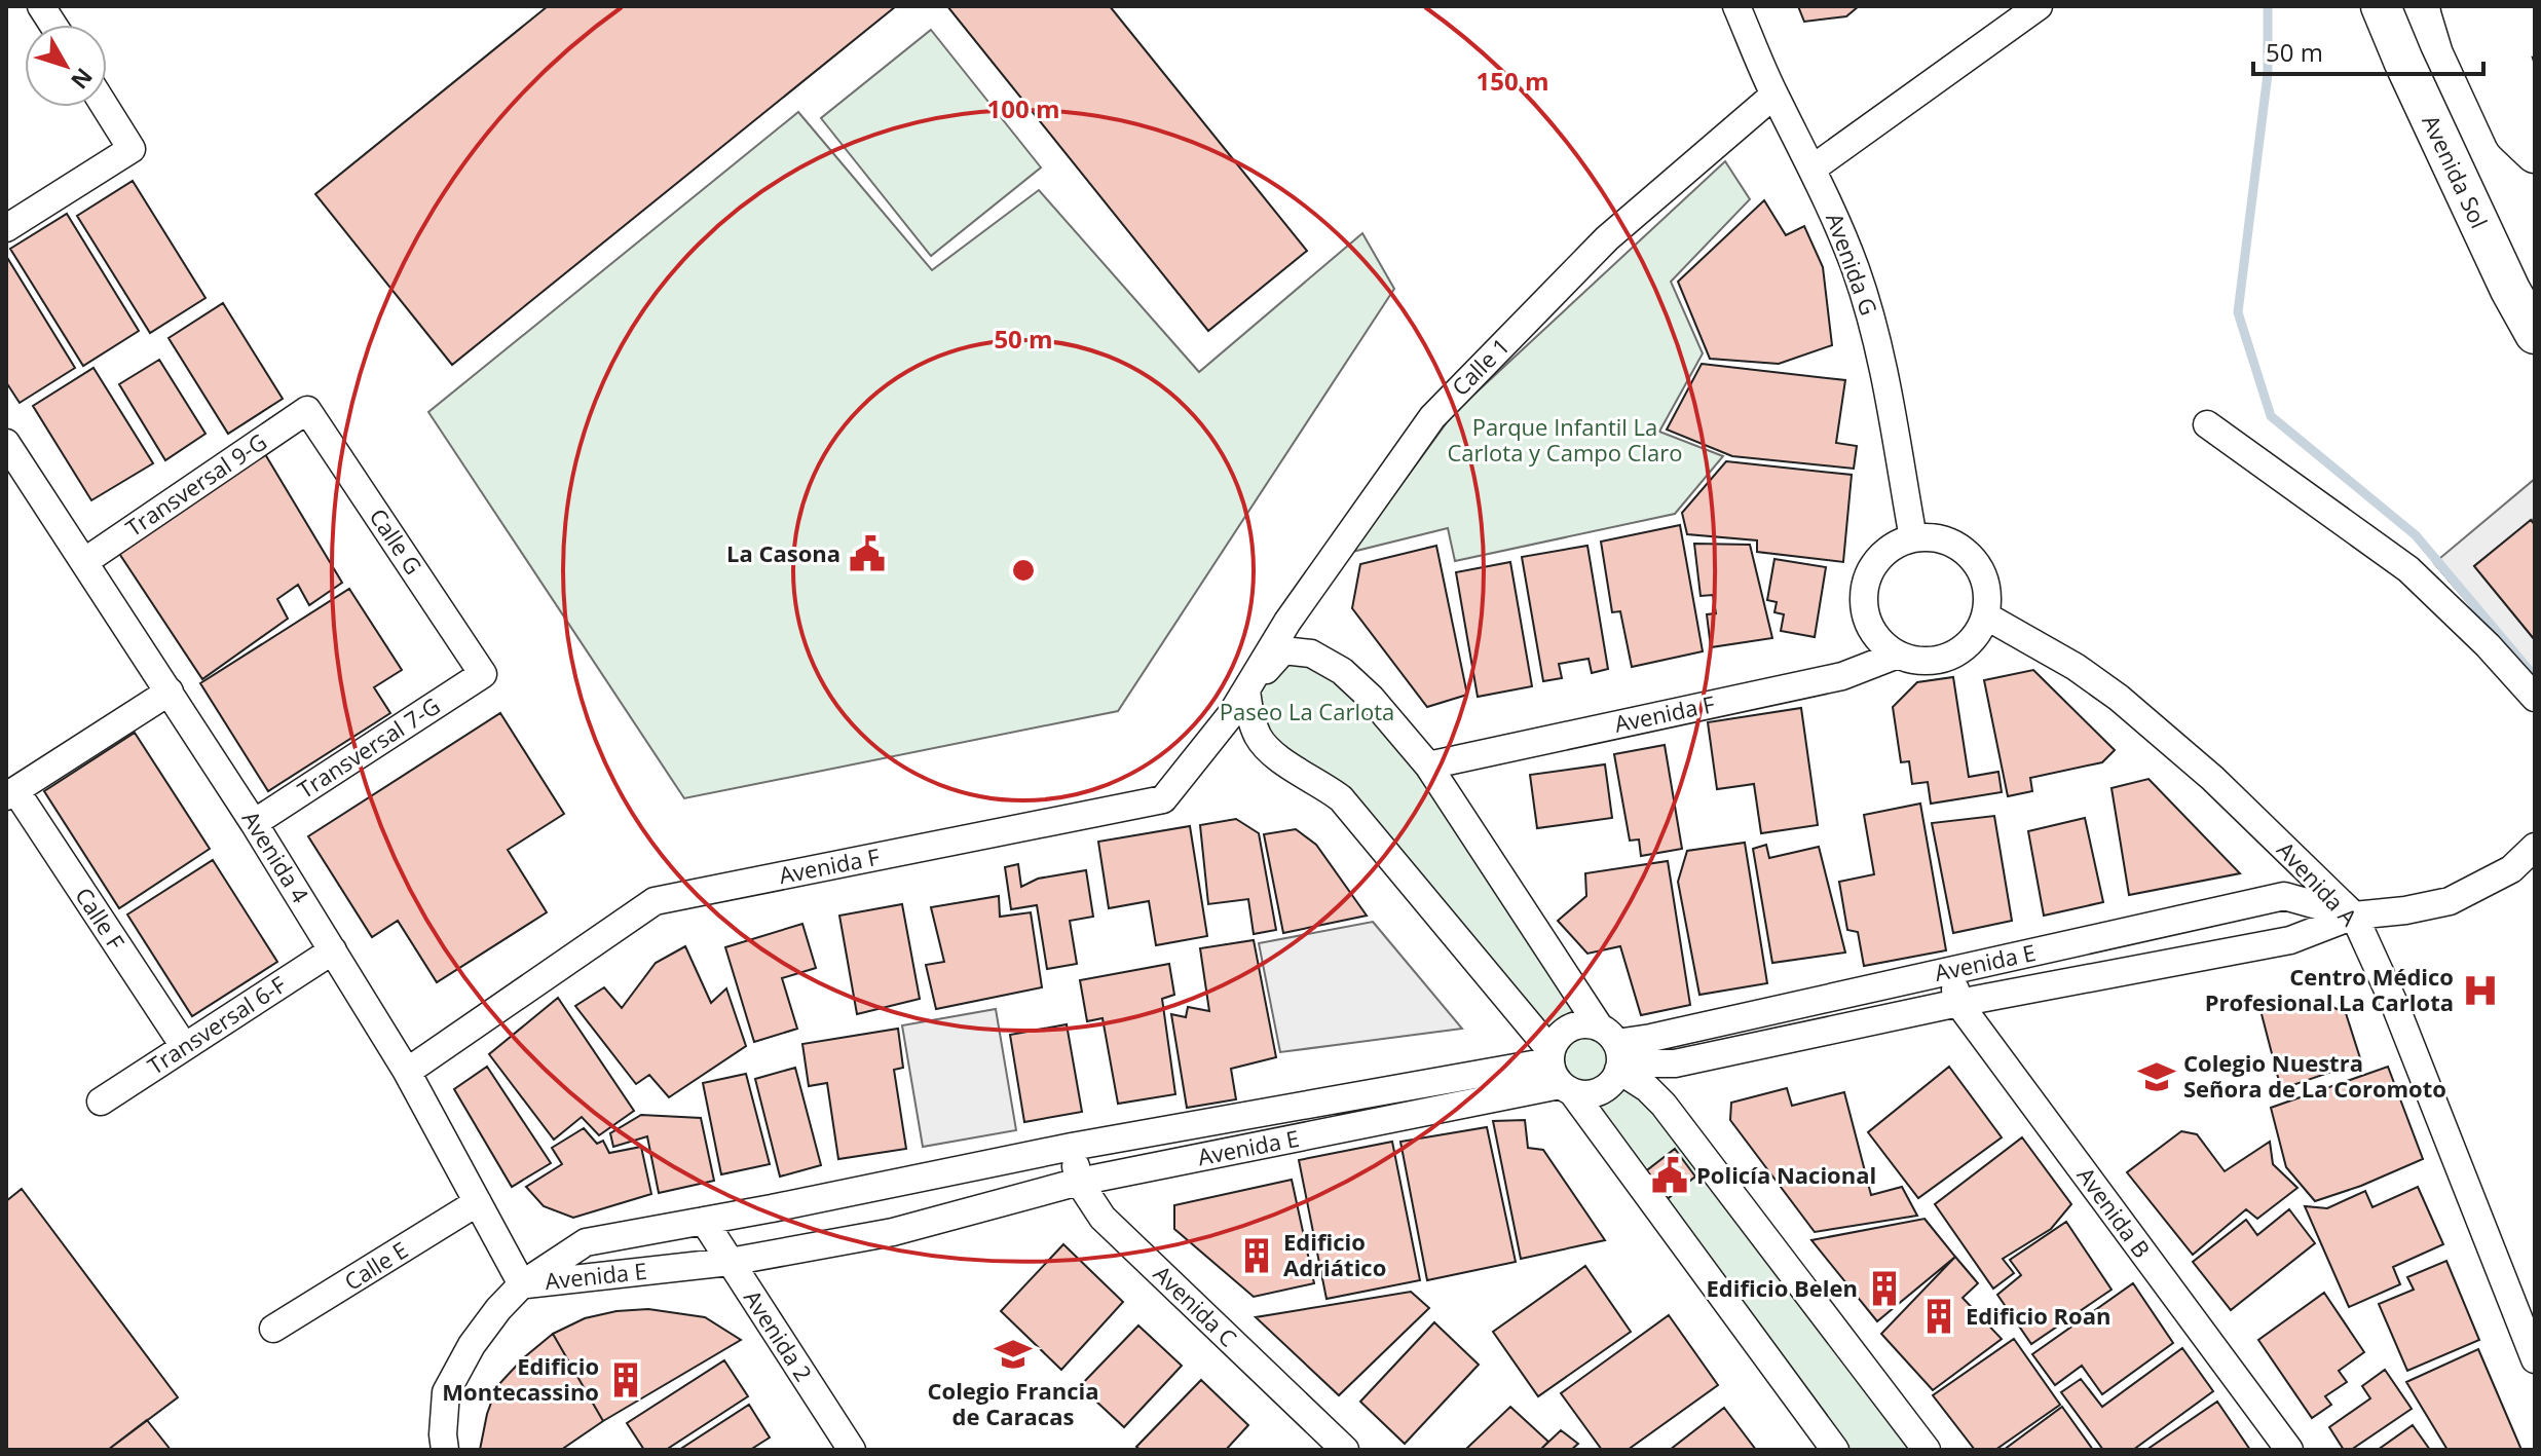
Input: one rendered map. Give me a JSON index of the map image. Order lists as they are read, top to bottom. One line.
{"streets":{"main road":["Avenida Sol"],"street":["Avenida G","Calle 1","Transversal 9-G","Calle G","Avenida F","Transversal 7-G","Avenida 4","Avenida A","Calle F","Avenida E","Transversal 6-F","Avenida B","Calle E","Avenida C","Avenida 2"]},"crossings":[["Avenida G","Calle 1"],["Avenida G","Avenida F"],["Avenida G","Avenida A"],["Calle 1","Avenida F"],["Transversal 9-G","Calle G"],["Transversal 9-G","Avenida 4"],["Calle G","Transversal 7-G"],["Avenida F","Avenida 4"],["Avenida F","Avenida A"],["Transversal 7-G","Avenida 4"],["Avenida 4","Avenida E"],["Avenida 4","Transversal 6-F"],["Avenida 4","Calle E"],["Avenida A","Avenida E"],["Calle F","Transversal 6-F"],["Avenida E","Avenida B"],["Avenida E","Avenida C"],["Avenida E","Avenida 2"]],"parks":["Parque Infantil La Carlota y Campo Claro","Paseo La Carlota"],"places":{"public building":["La Casona","Policía Nacional"],"hospital":["Centro Médico Profesional La Carlota"],"school or university":["Colegio Nuestra Señora de La Coromoto","Colegio Francia de Caracas"],"building":["Edificio Adriático","Edificio Belen","Edificio Roan","Edificio Montecassino"]},"scale_bar":"50 m","north":"bottom right","rings":["150 m","100 m","50 m"]}
